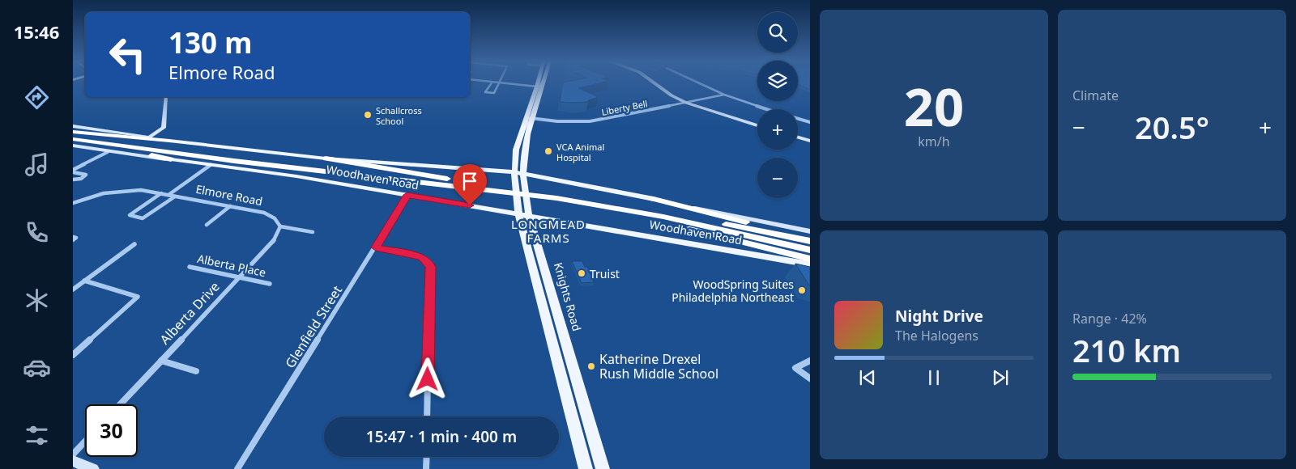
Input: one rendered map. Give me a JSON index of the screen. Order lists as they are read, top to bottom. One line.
{"streets":{"highway":["Woodhaven Road"],"main road":["Knights Road"],"street":["Liberty Bell","Elmore Road","Alberta Place","Alberta Drive","Glenfield Street"]},"crossings":[["Liberty Bell","Knights Road"],["Woodhaven Road","Knights Road"],["Woodhaven Road","Glenfield Street"],["Elmore Road","Alberta Drive"],["Alberta Place","Alberta Drive"]],"districts":["LONGMEAD FARMS"],"places":["Schallcross School","VCA Animal Hospital","Truist","WoodSpring Suites Philadelphia Northeast","Katherine Drexel Rush Middle School"],"page":{"tabs":"15:46","tile":[["20","km/h"],"Climate",["Range · 42%","210 km"]],"map_buttons":["+","−"],"turn":["130 m","Elmore Road"],"heat":["−","20.5°","+"],"song":["Night Drive","The Halogens"],"limit":"30","trip":"15:47 · 1 min · 400 m"}}
